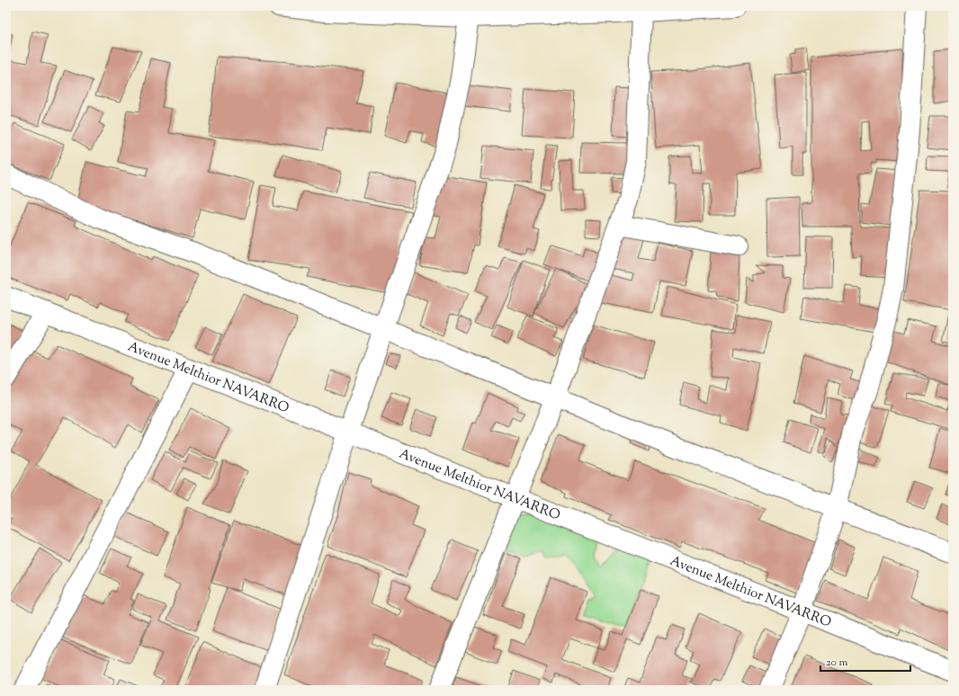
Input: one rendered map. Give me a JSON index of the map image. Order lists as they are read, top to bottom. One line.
{"streets":{"main road":["Avenue Melthior NAVARRO"]},"scale_bar":"20 m"}
